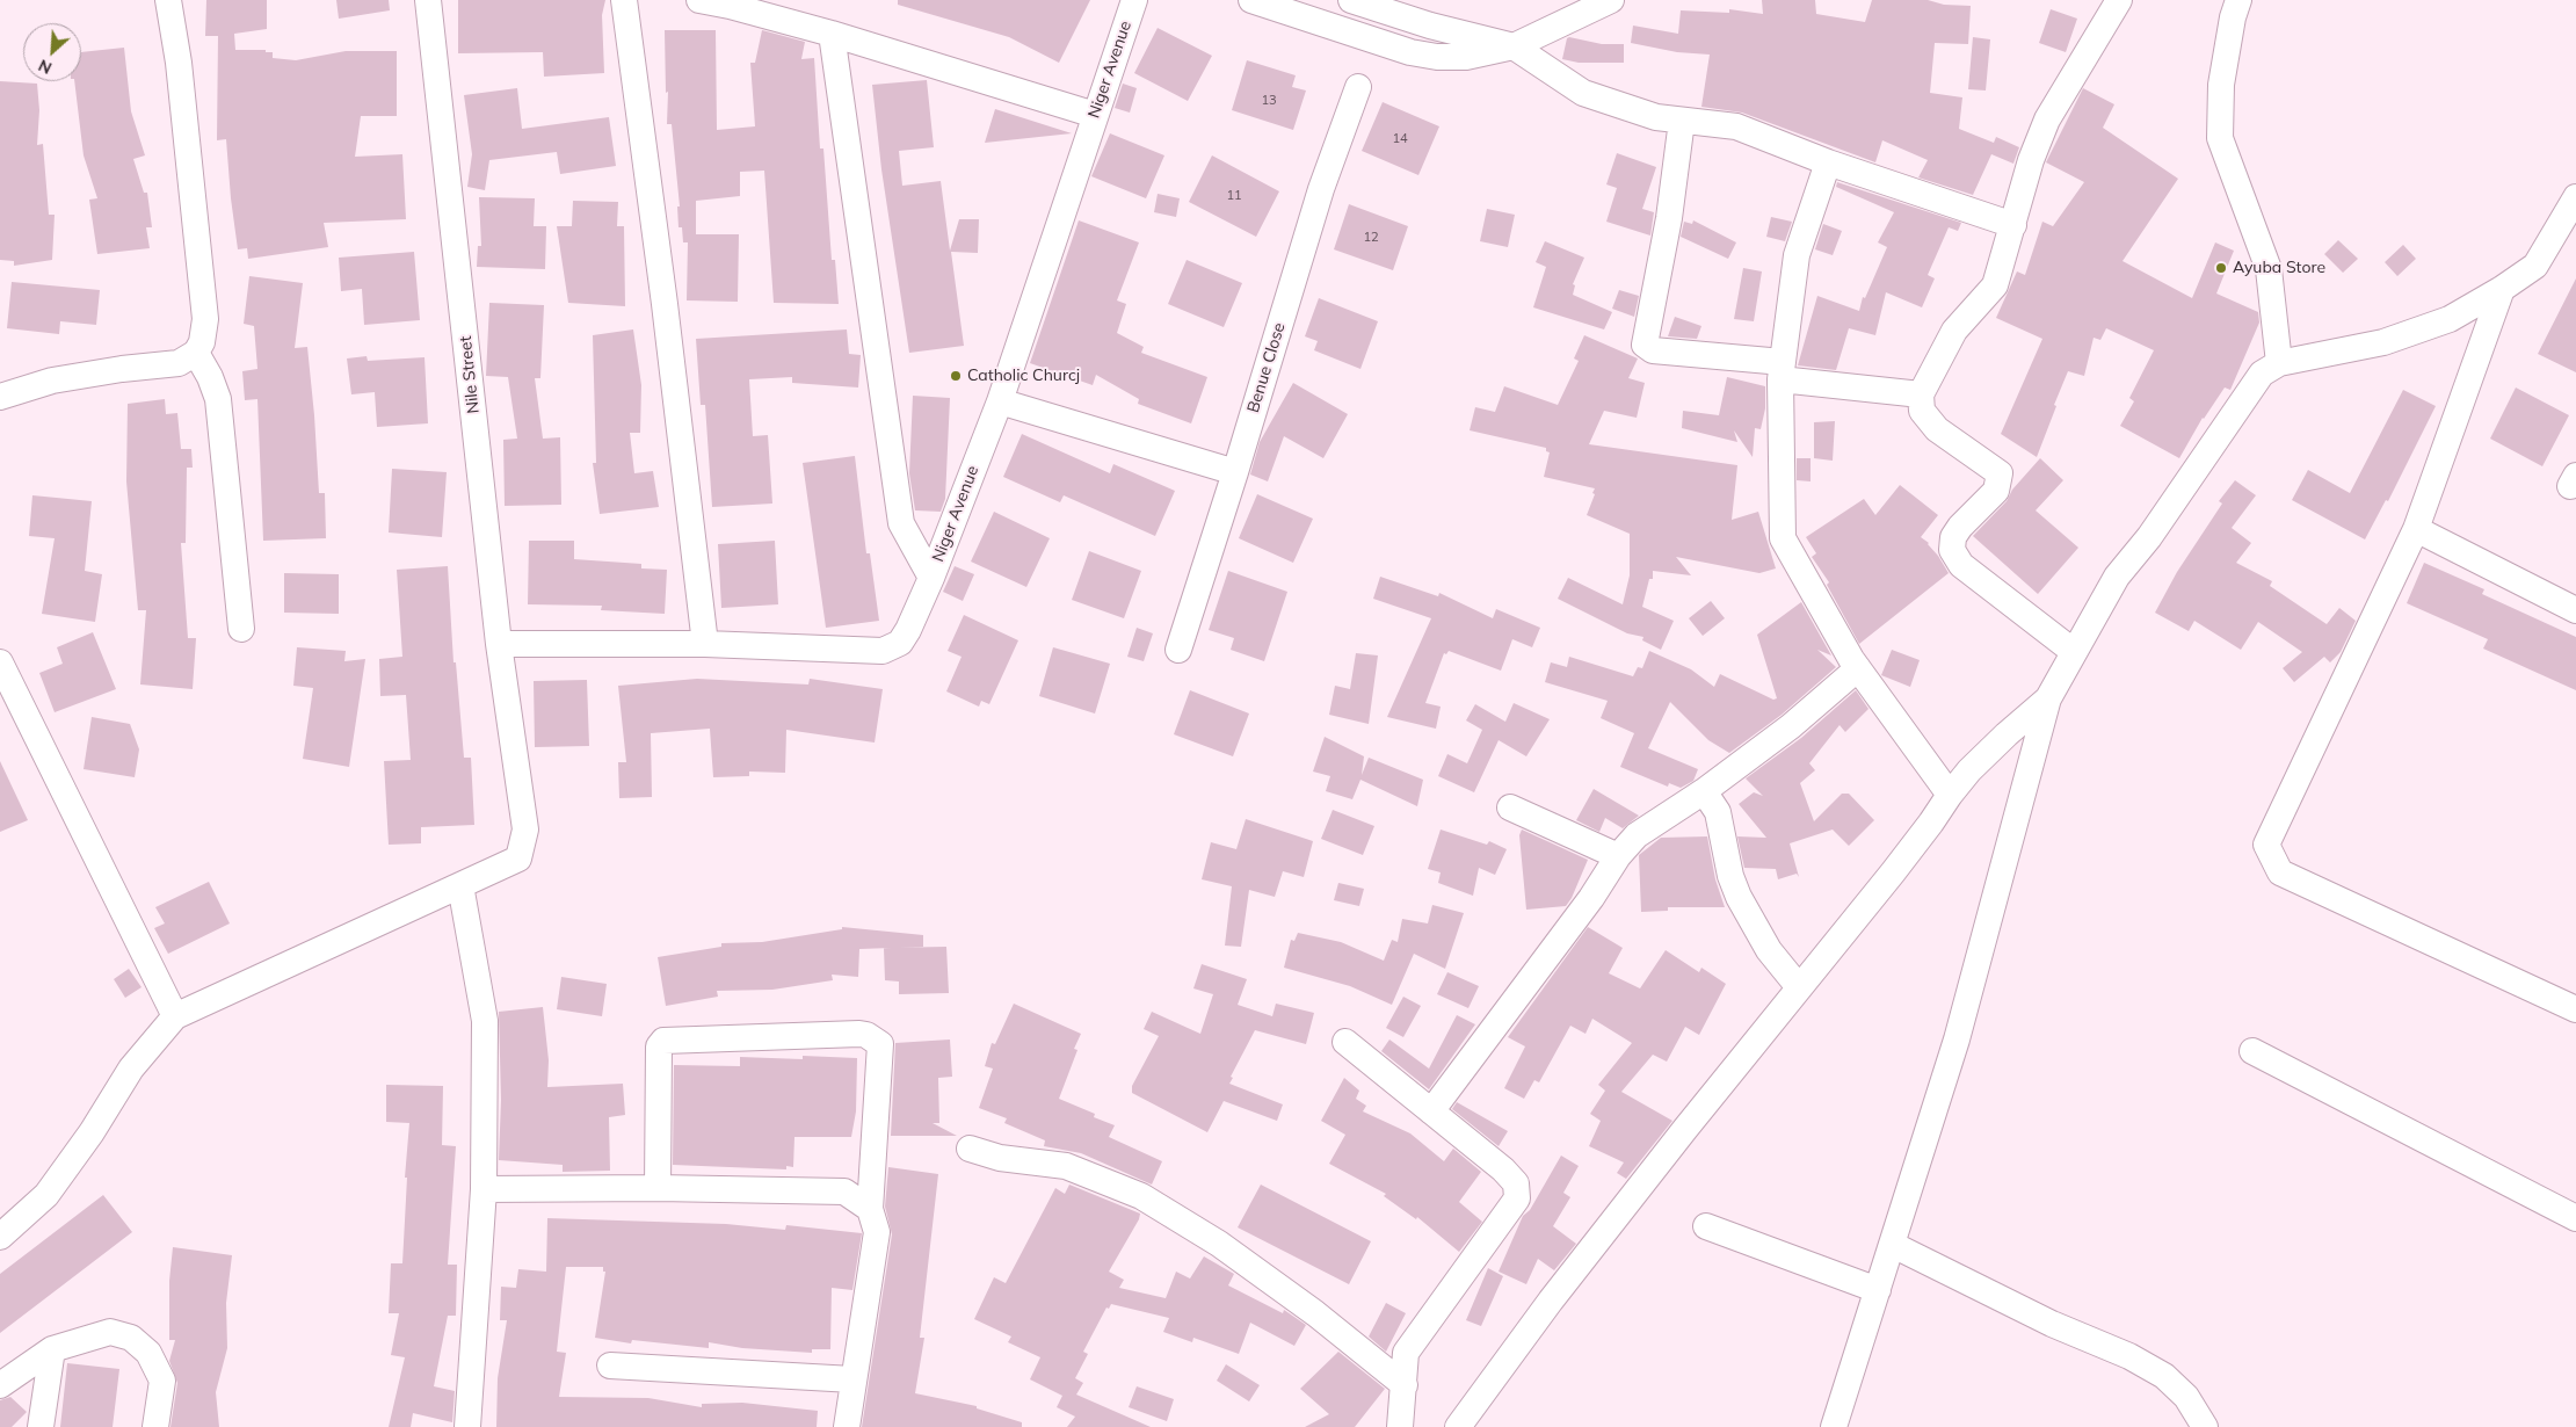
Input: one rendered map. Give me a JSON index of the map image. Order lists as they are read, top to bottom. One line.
{"streets":{"street":["Niger Avenue","Benue Close","Nile Street"]},"crossings":[["Niger Avenue","Nile Street"]],"places":["Ayuba Store","Catholic Churcj"],"house_numbers":["13","14","11","12"],"north":"bottom left"}
